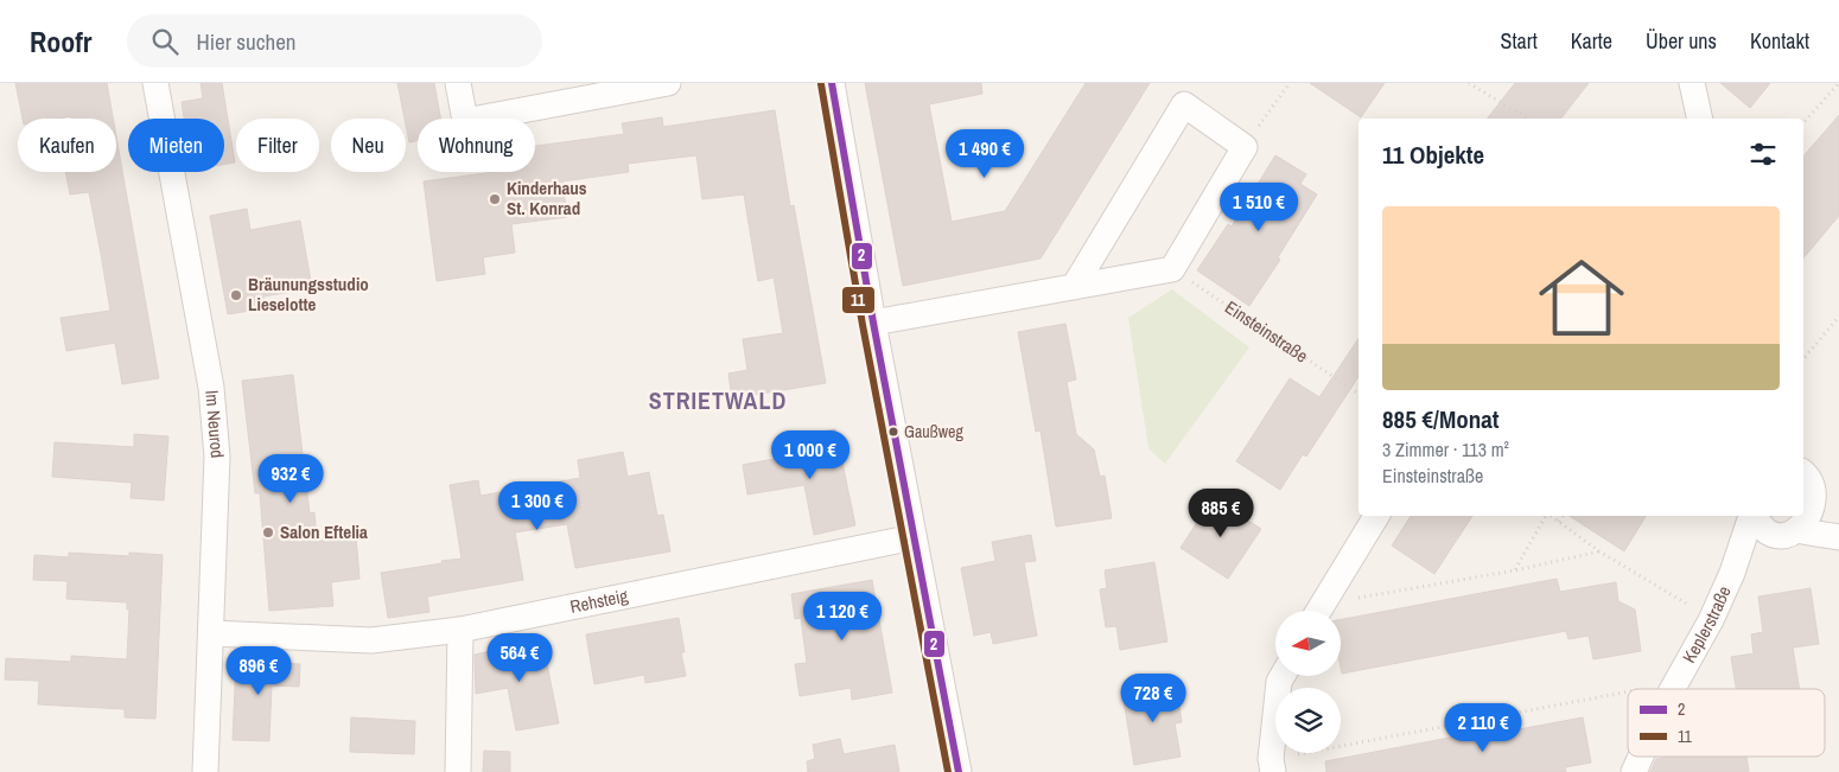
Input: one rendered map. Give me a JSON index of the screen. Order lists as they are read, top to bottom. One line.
{"streets":{"street":["Im Neurod","Rehsteig","Keplerstraße"],"path":["Einsteinstraße"]},"crossings":[["Im Neurod","Rehsteig"]],"districts":["STRIETWALD"],"places":["Kinderhaus St. Konrad","Bräunungsstudio Lieselotte","Gaußweg","Salon Eftelia"],"lines":["transit line 2","transit line 11"],"legend":["2","11"],"north":"left","page":{"header":"Roofr","search":"Hier suchen","nav":["Start","Karte","Über uns","Kontakt"],"chip":["Kaufen","Mieten","Filter","Neu","Wohnung"],"heading":"11 Objekte","price":["1 490 €","1 510 €","1 000 €","932 €","1 300 €","885 €","1 120 €","564 €","896 €","728 €","2 110 €"],"list":[{"name":"885 €/Monat","note":"3 Zimmer · 113 m² · Einsteinstraße"}]}}
